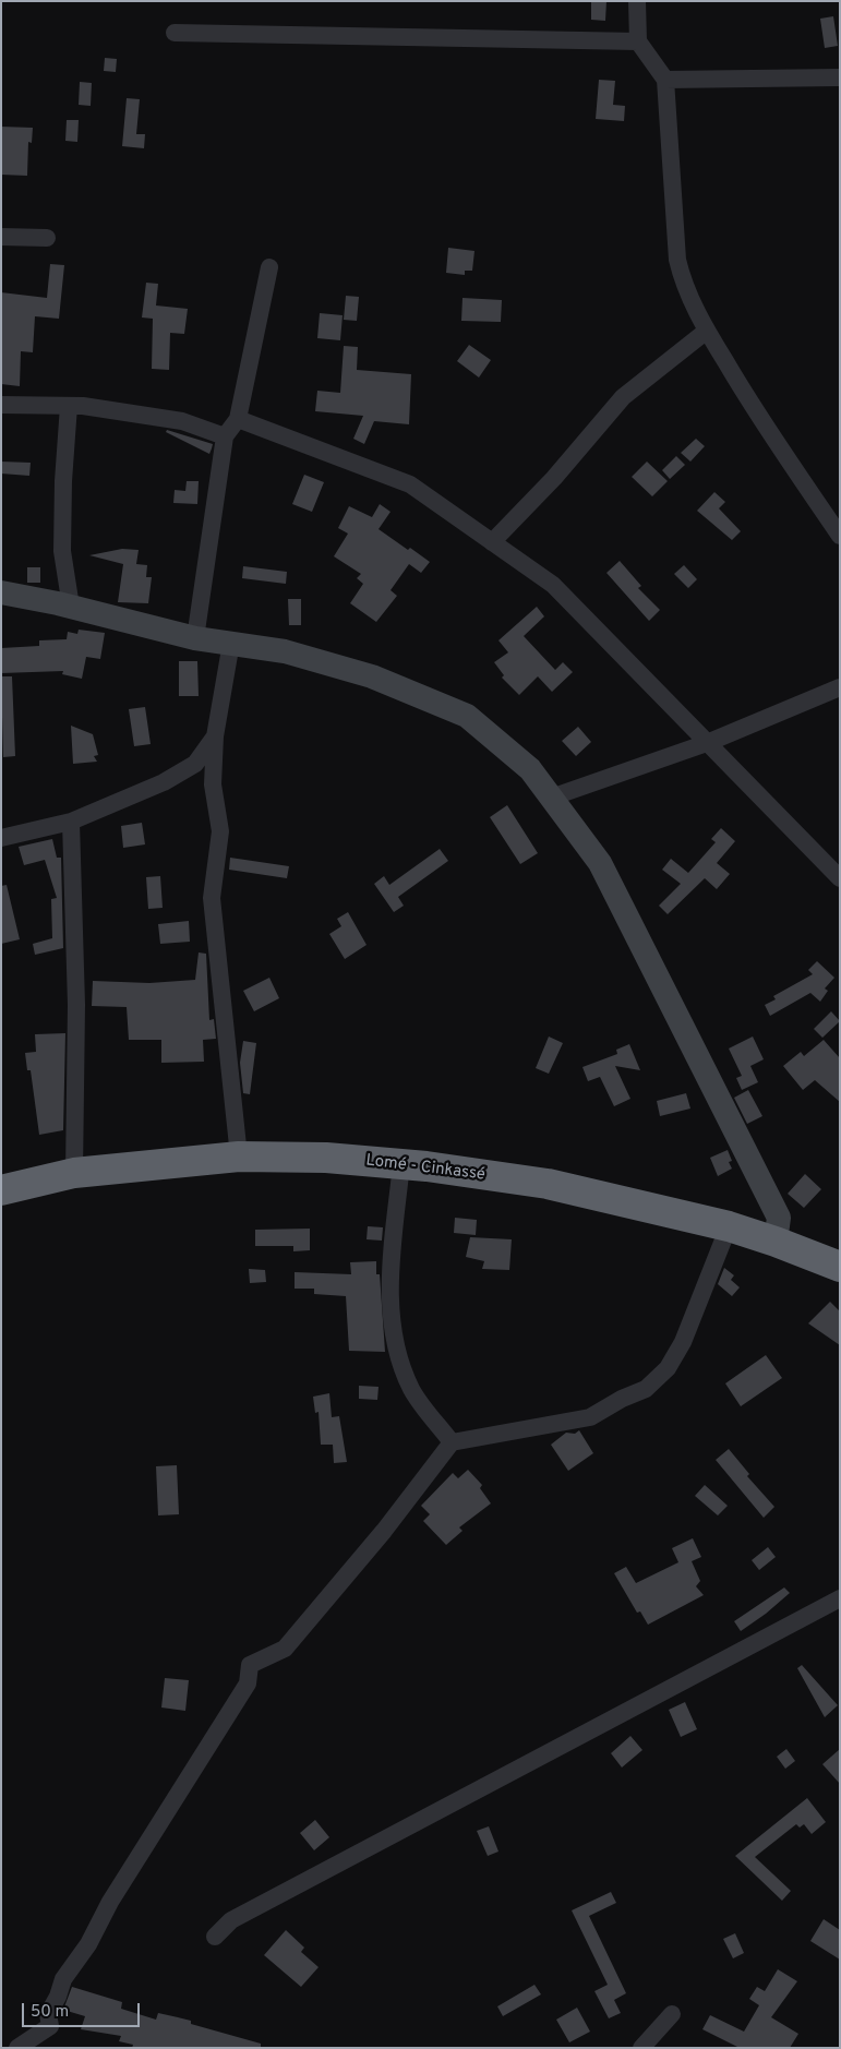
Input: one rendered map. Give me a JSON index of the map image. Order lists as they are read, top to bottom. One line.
{"streets":{"highway":["Lomé - Cinkassé"]},"scale_bar":"50 m"}
